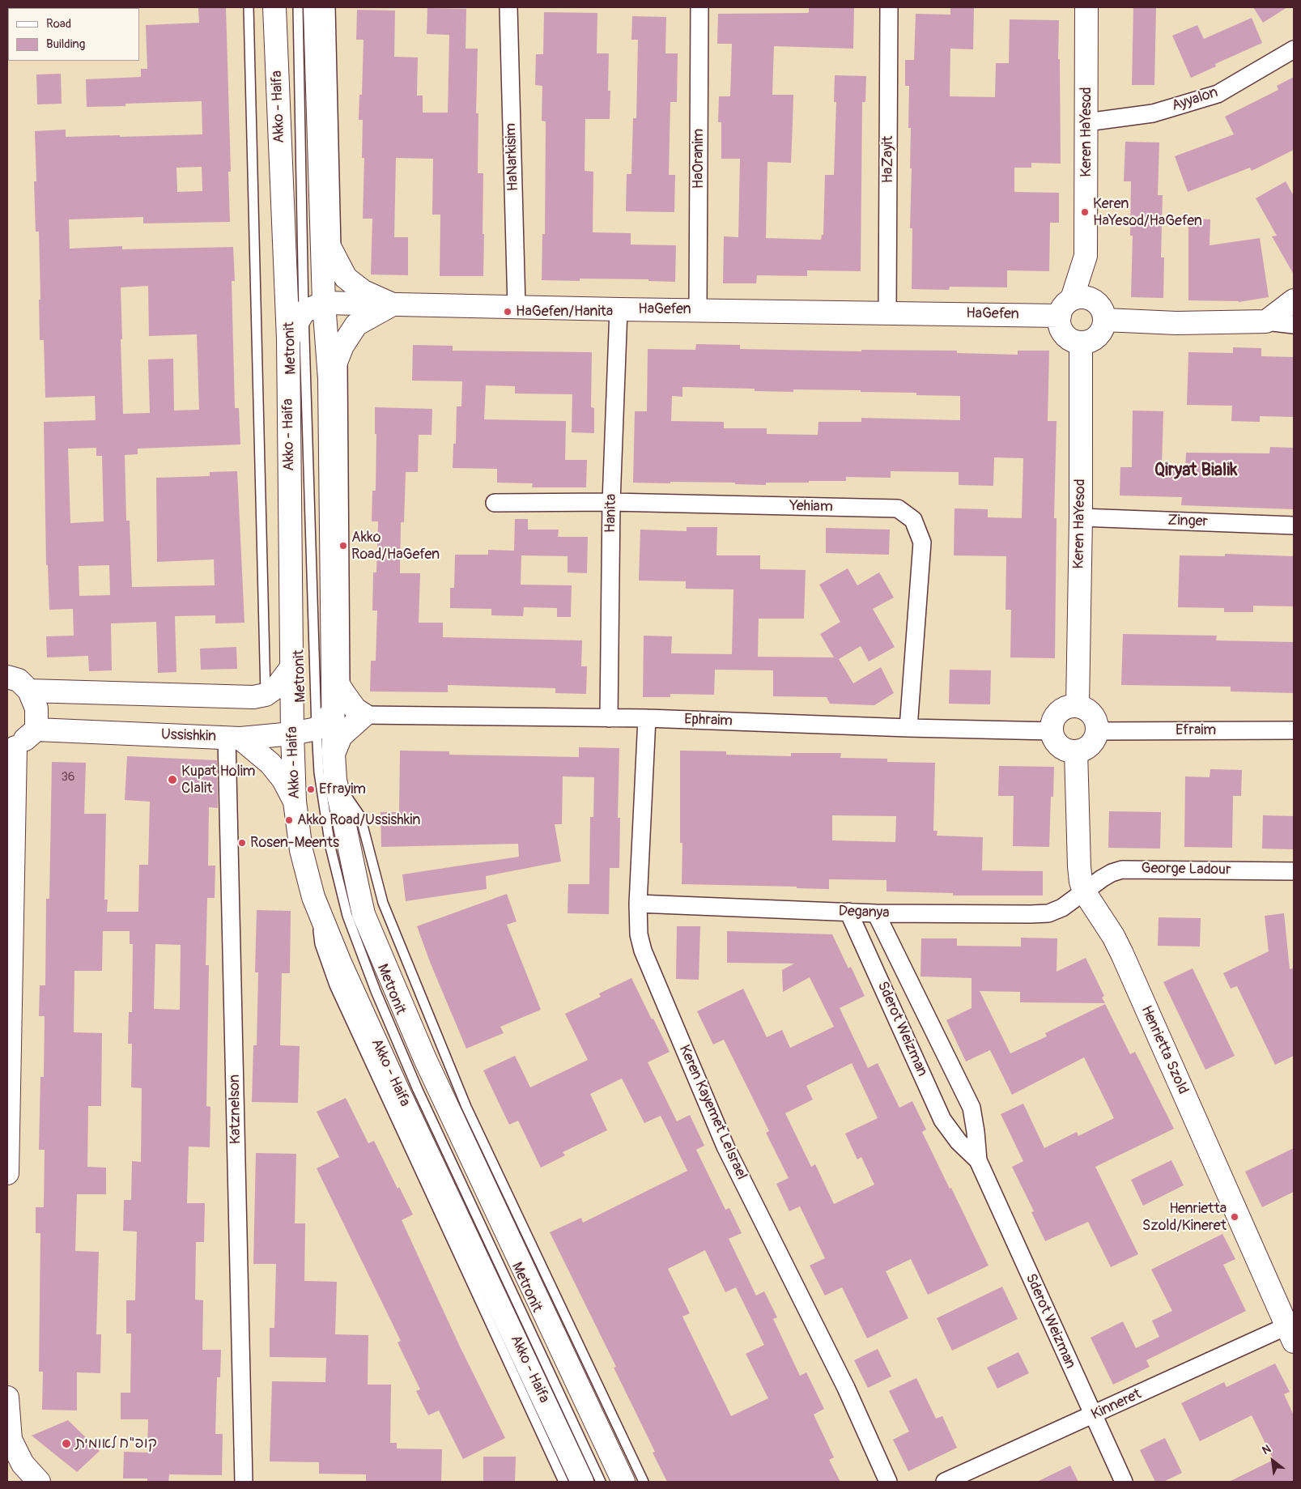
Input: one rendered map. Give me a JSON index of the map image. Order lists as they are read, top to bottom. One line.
{"streets":{"main road":["Akko - Haifa","Keren HaYesod","HaGefen","Ussishkin","Henrietta Szold"],"street":["Ayyalon","HaNarkisim","HaOranim","HaZayit","Yehiam","Hanita","Zinger","Ephraim","Efraim","George Ladour","Deganya","Sderot Weizman","Katznelson","Keren Kayemet LeIsrael","Kinneret"],"lane":["Metronit"]},"crossings":[["Ayyalon","Keren HaYesod"],["Akko - Haifa","Ussishkin"],["Keren HaYesod","HaGefen"],["Keren HaYesod","Zinger"],["Keren HaYesod","Ephraim"],["Keren HaYesod","Efraim"],["Keren HaYesod","Henrietta Szold"],["HaNarkisim","HaGefen"],["HaOranim","HaGefen"],["HaZayit","HaGefen"],["HaGefen","Metronit"],["HaGefen","Hanita"],["Metronit","Ussishkin"],["Yehiam","Hanita"],["Yehiam","Ephraim"],["Hanita","Ephraim"],["Ephraim","Efraim"],["Ephraim","Henrietta Szold"],["Ephraim","Keren Kayemet LeIsrael"],["Efraim","Henrietta Szold"],["Ussishkin","Katznelson"],["George Ladour","Deganya"],["George Ladour","Henrietta Szold"],["Deganya","Sderot Weizman"],["Deganya","Henrietta Szold"],["Deganya","Keren Kayemet LeIsrael"],["Sderot Weizman","Kinneret"],["Henrietta Szold","Kinneret"]],"districts":["Qiryat Bialik"],"places":["Keren HaYesod/HaGefen","HaGefen/Hanita","Akko Road/HaGefen","Kupat Holim Clalit","Efrayim","Akko Road/Ussishkin","Rosen-Meents","Henrietta Szold/Kineret","קופ\"ח לאומית"],"house_numbers":["36"],"legend":["Road","Building"],"north":"top left"}
